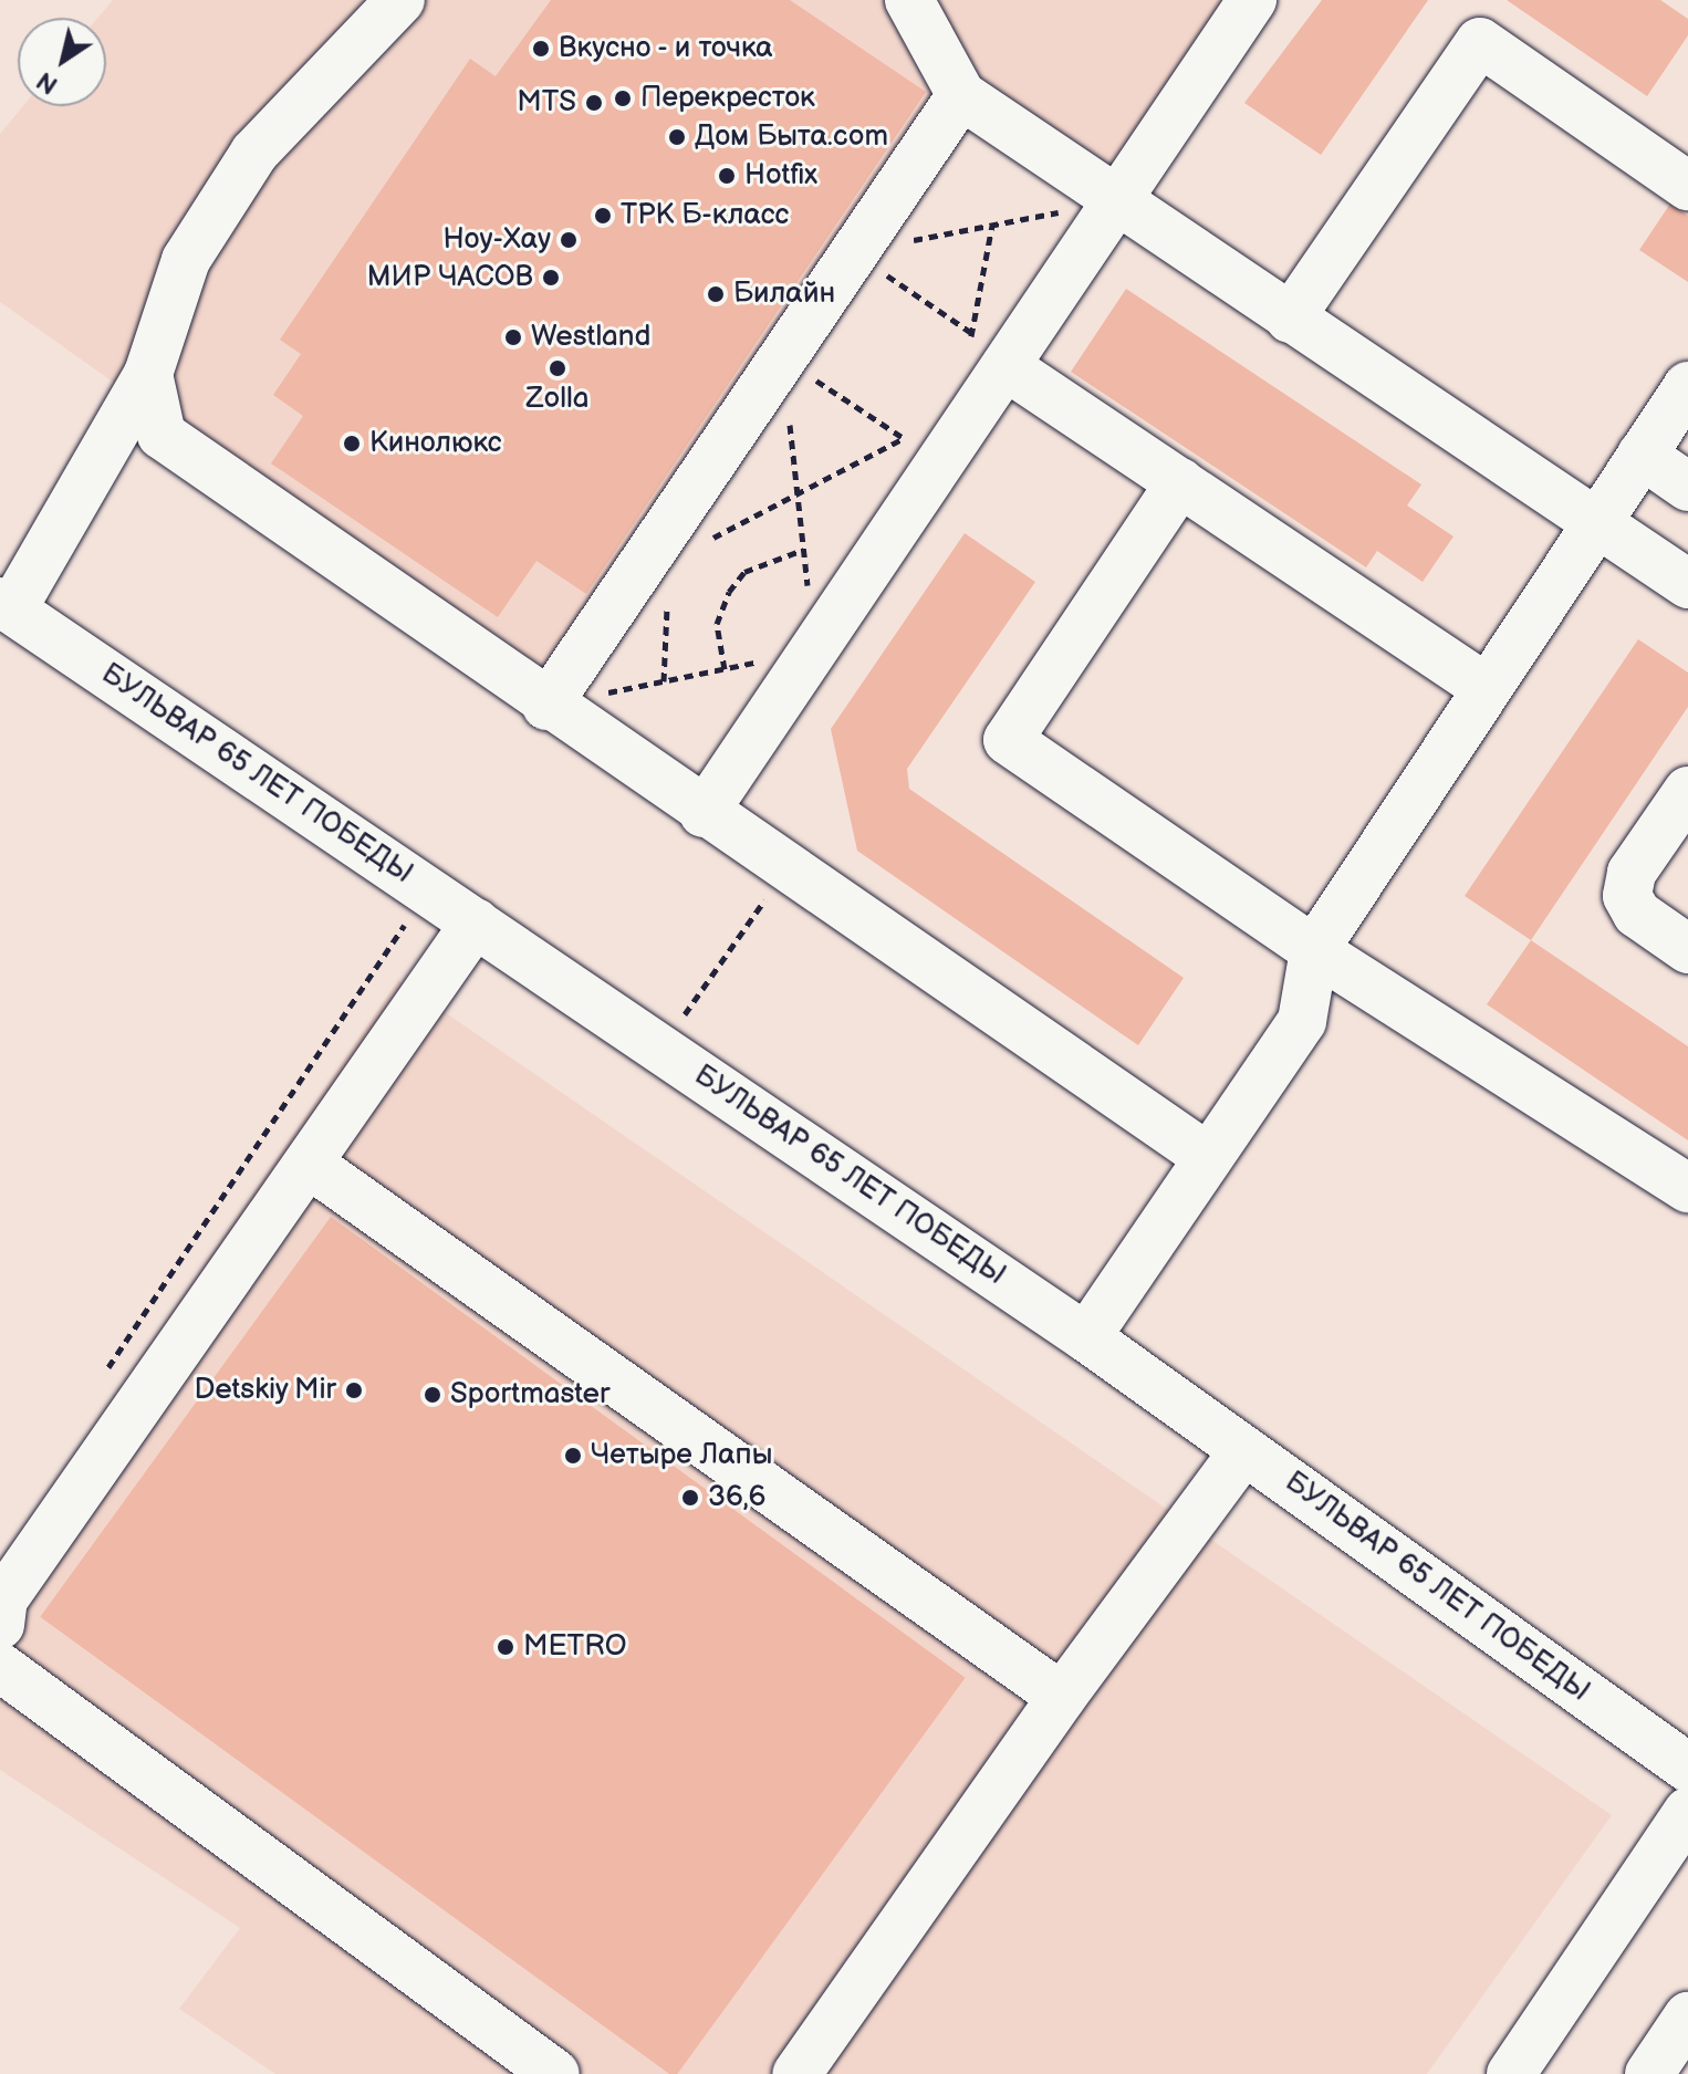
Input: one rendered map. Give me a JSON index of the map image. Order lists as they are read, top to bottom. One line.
{"streets":{"street":["БУЛЬВАР 65 ЛЕТ ПОБЕДЫ"]},"places":["Вкусно - и точка","Перекресток","MTS","Дом Быта.com","Hotfix","ТРК Б-класс","Ноу-Хау","МИР ЧАСОВ","Билайн","Westland","Zolla","Кинолюкс","Detskiy Mir","Sportmaster","Четыре Лапы","36,6","METRO"],"north":"bottom left"}
